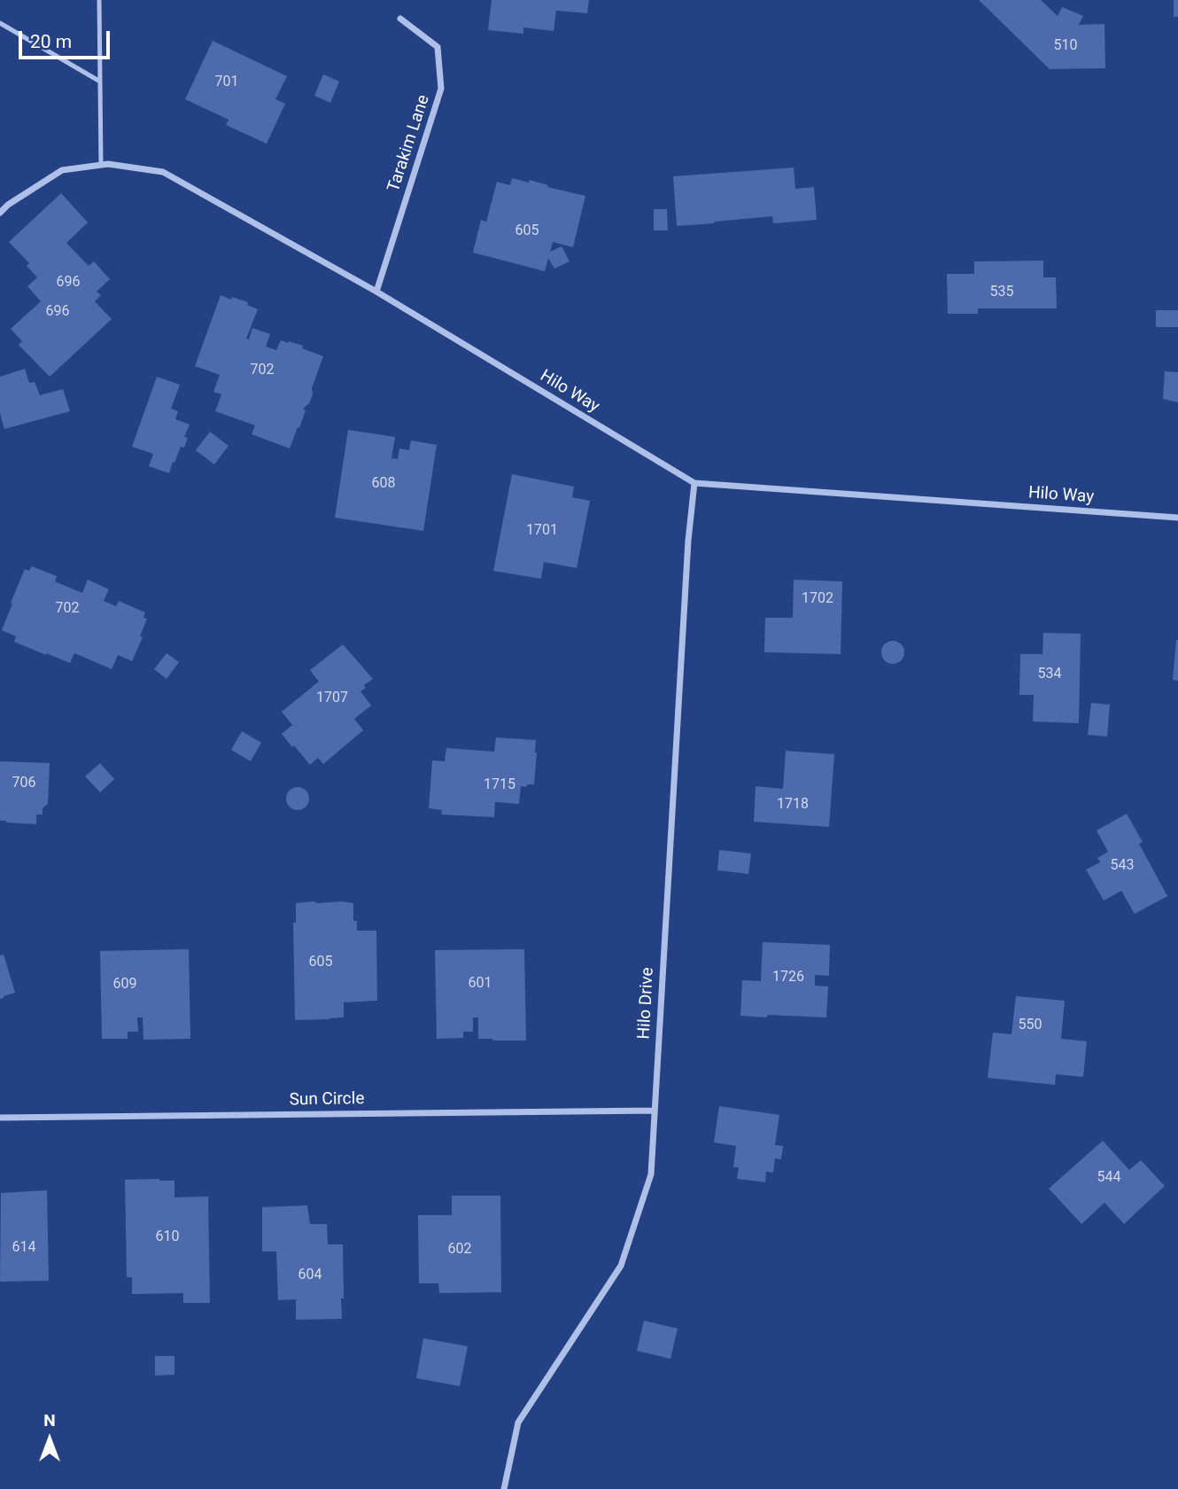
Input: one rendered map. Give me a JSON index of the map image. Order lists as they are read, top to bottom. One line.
{"streets":{"street":["Tarakim Lane","Hilo Way","Hilo Drive","Sun Circle"]},"crossings":[["Tarakim Lane","Hilo Way"],["Hilo Way","Hilo Drive"],["Hilo Drive","Sun Circle"]],"house_numbers":["510","701","605","696","535","696","702","608","1701","1702","702","534","1707","706","1715","1718","543","605","1726","601","609","550","544","610","614","602","604"],"scale_bar":"20 m","north":"top"}
